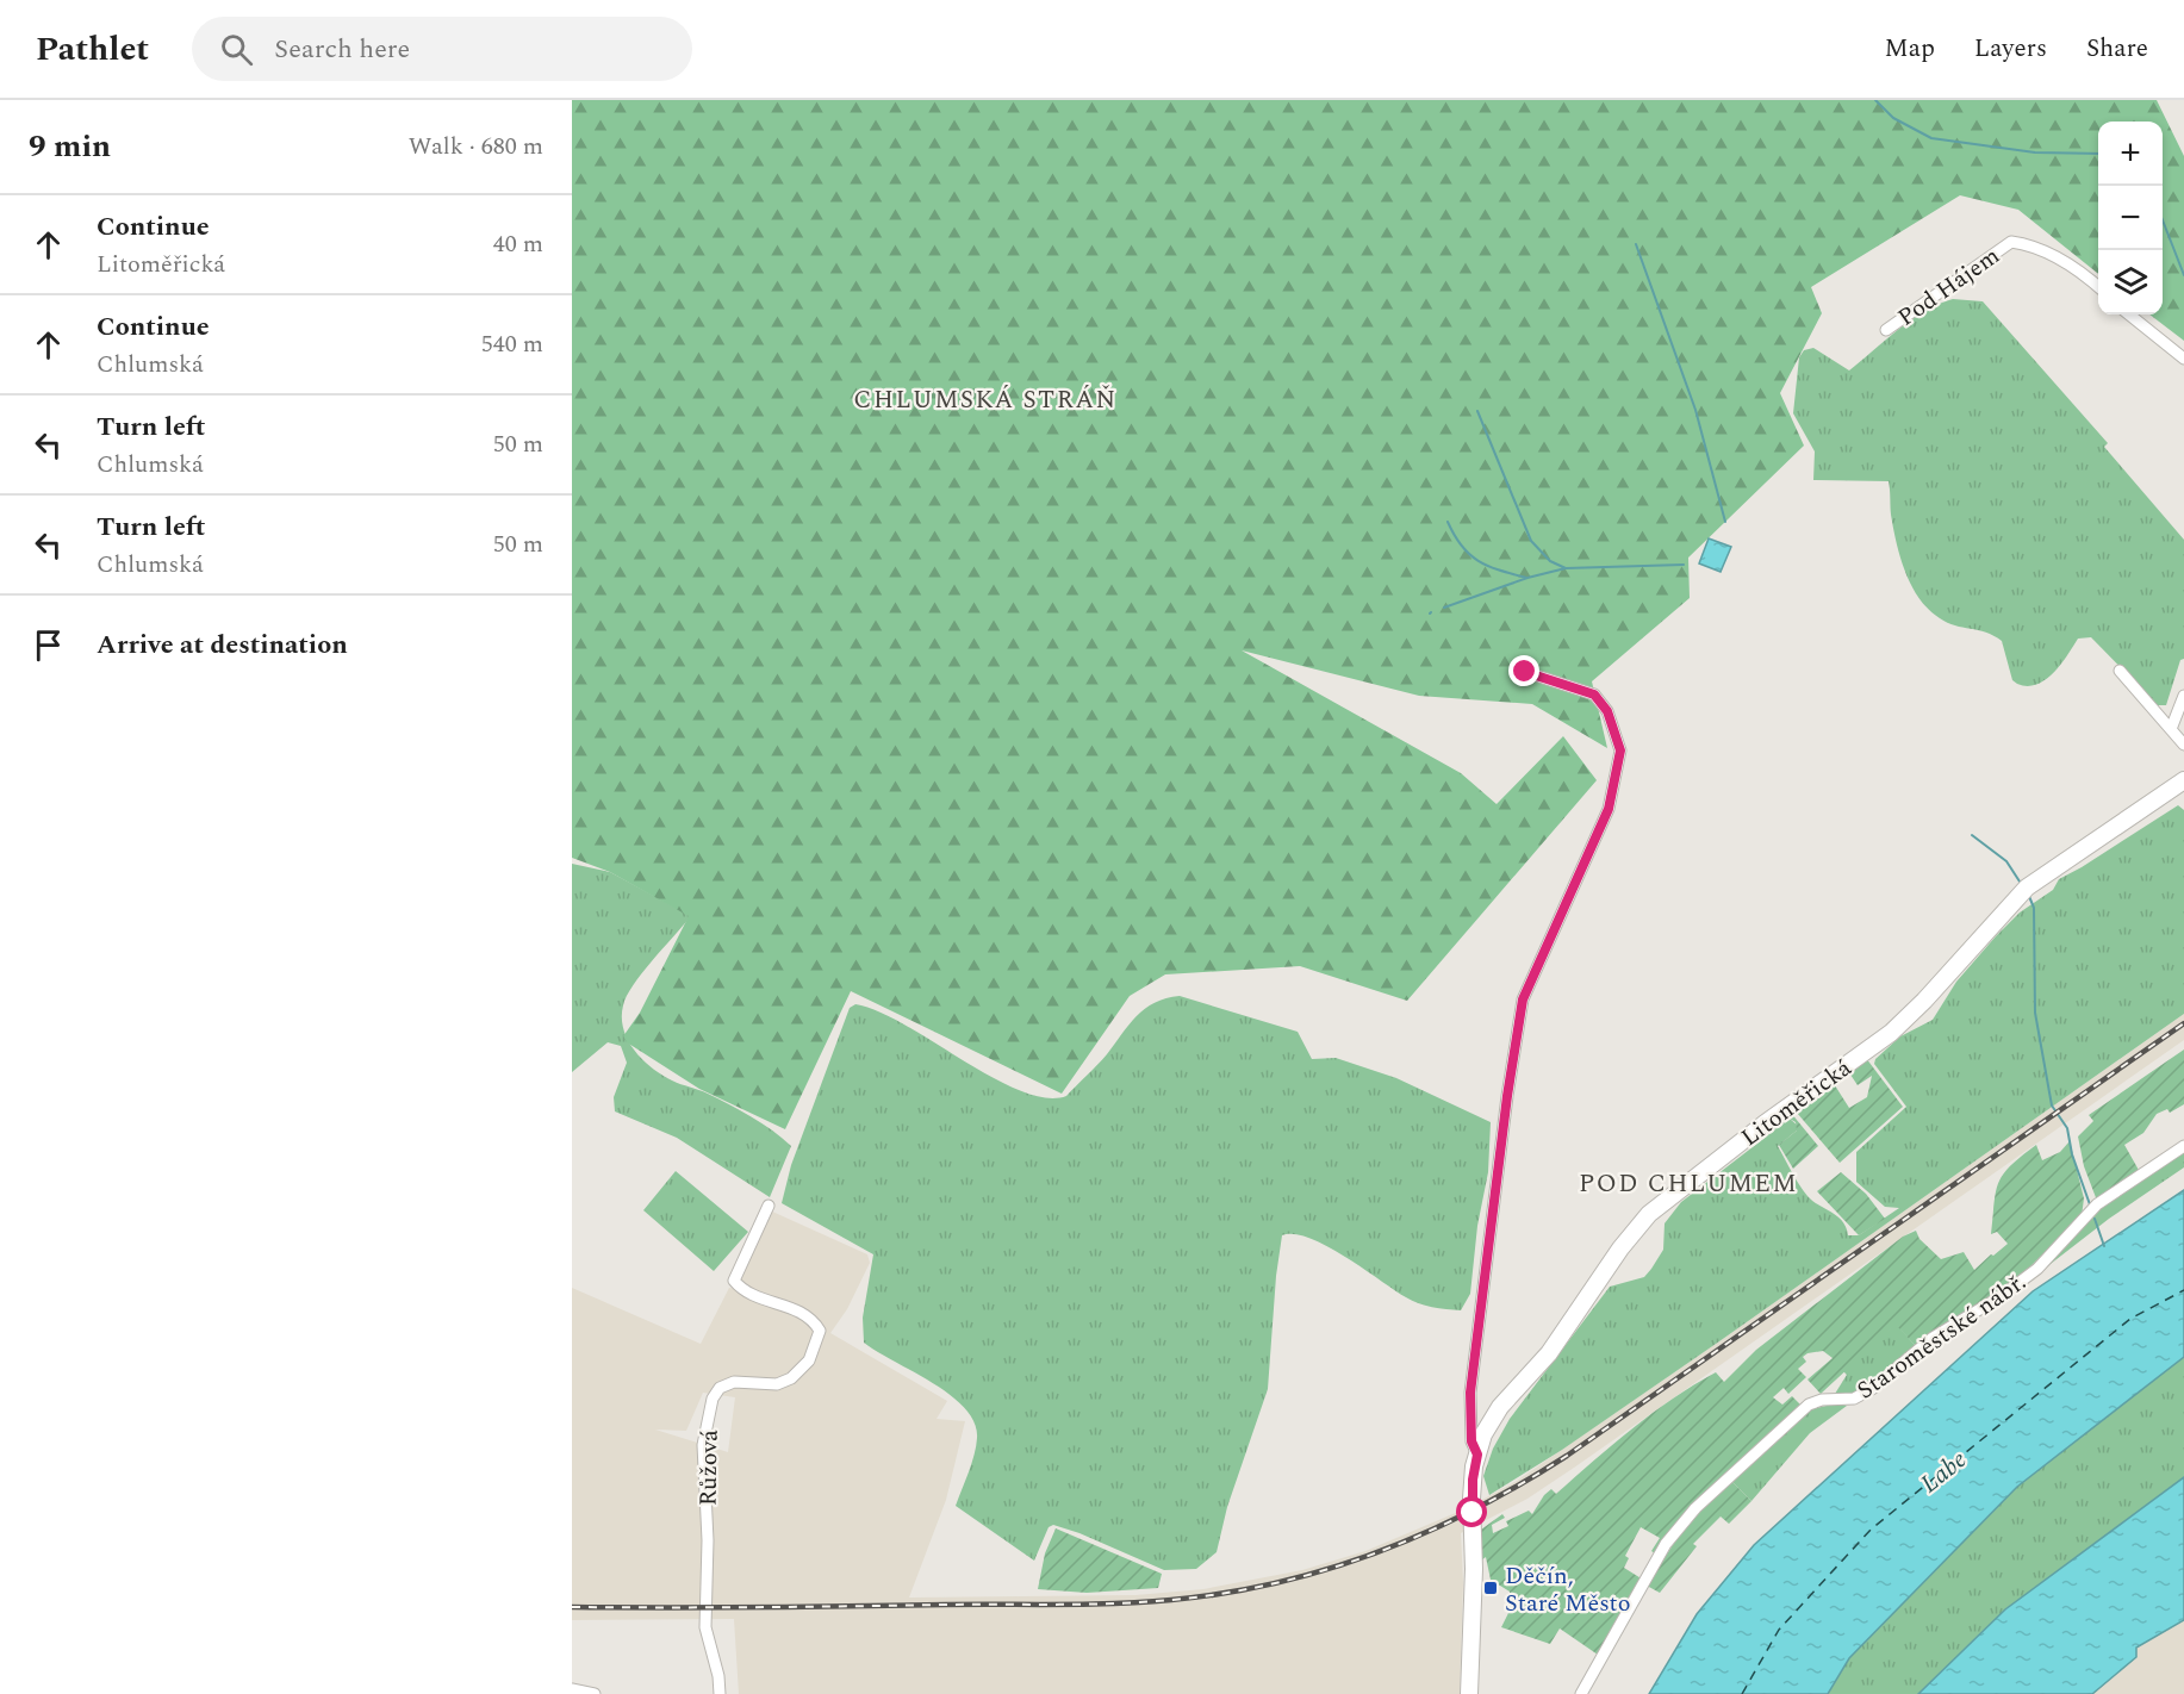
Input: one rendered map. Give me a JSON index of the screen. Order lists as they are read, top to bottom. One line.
{"streets":{"main road":["Litoměřická"],"street":["Pod Hájem","Staroměstské nábř.","Růžová"]},"districts":["CHLUMSKÁ STRÁŇ","POD CHLUMEM"],"water":["Labe"],"places":{"transit":["Děčín, Staré Město"]},"page":{"header":"Pathlet","search":"Search here","nav":["Map","Layers","Share"],"heading":["9 min","Walk · 680 m"],"map_buttons":["+","−"],"list":[["Continue","Litoměřická","40 m"],["Continue","Chlumská","540 m"],["Turn left","Chlumská","50 m"],["Turn left","Chlumská","50 m"],"Arrive at destination"]}}
